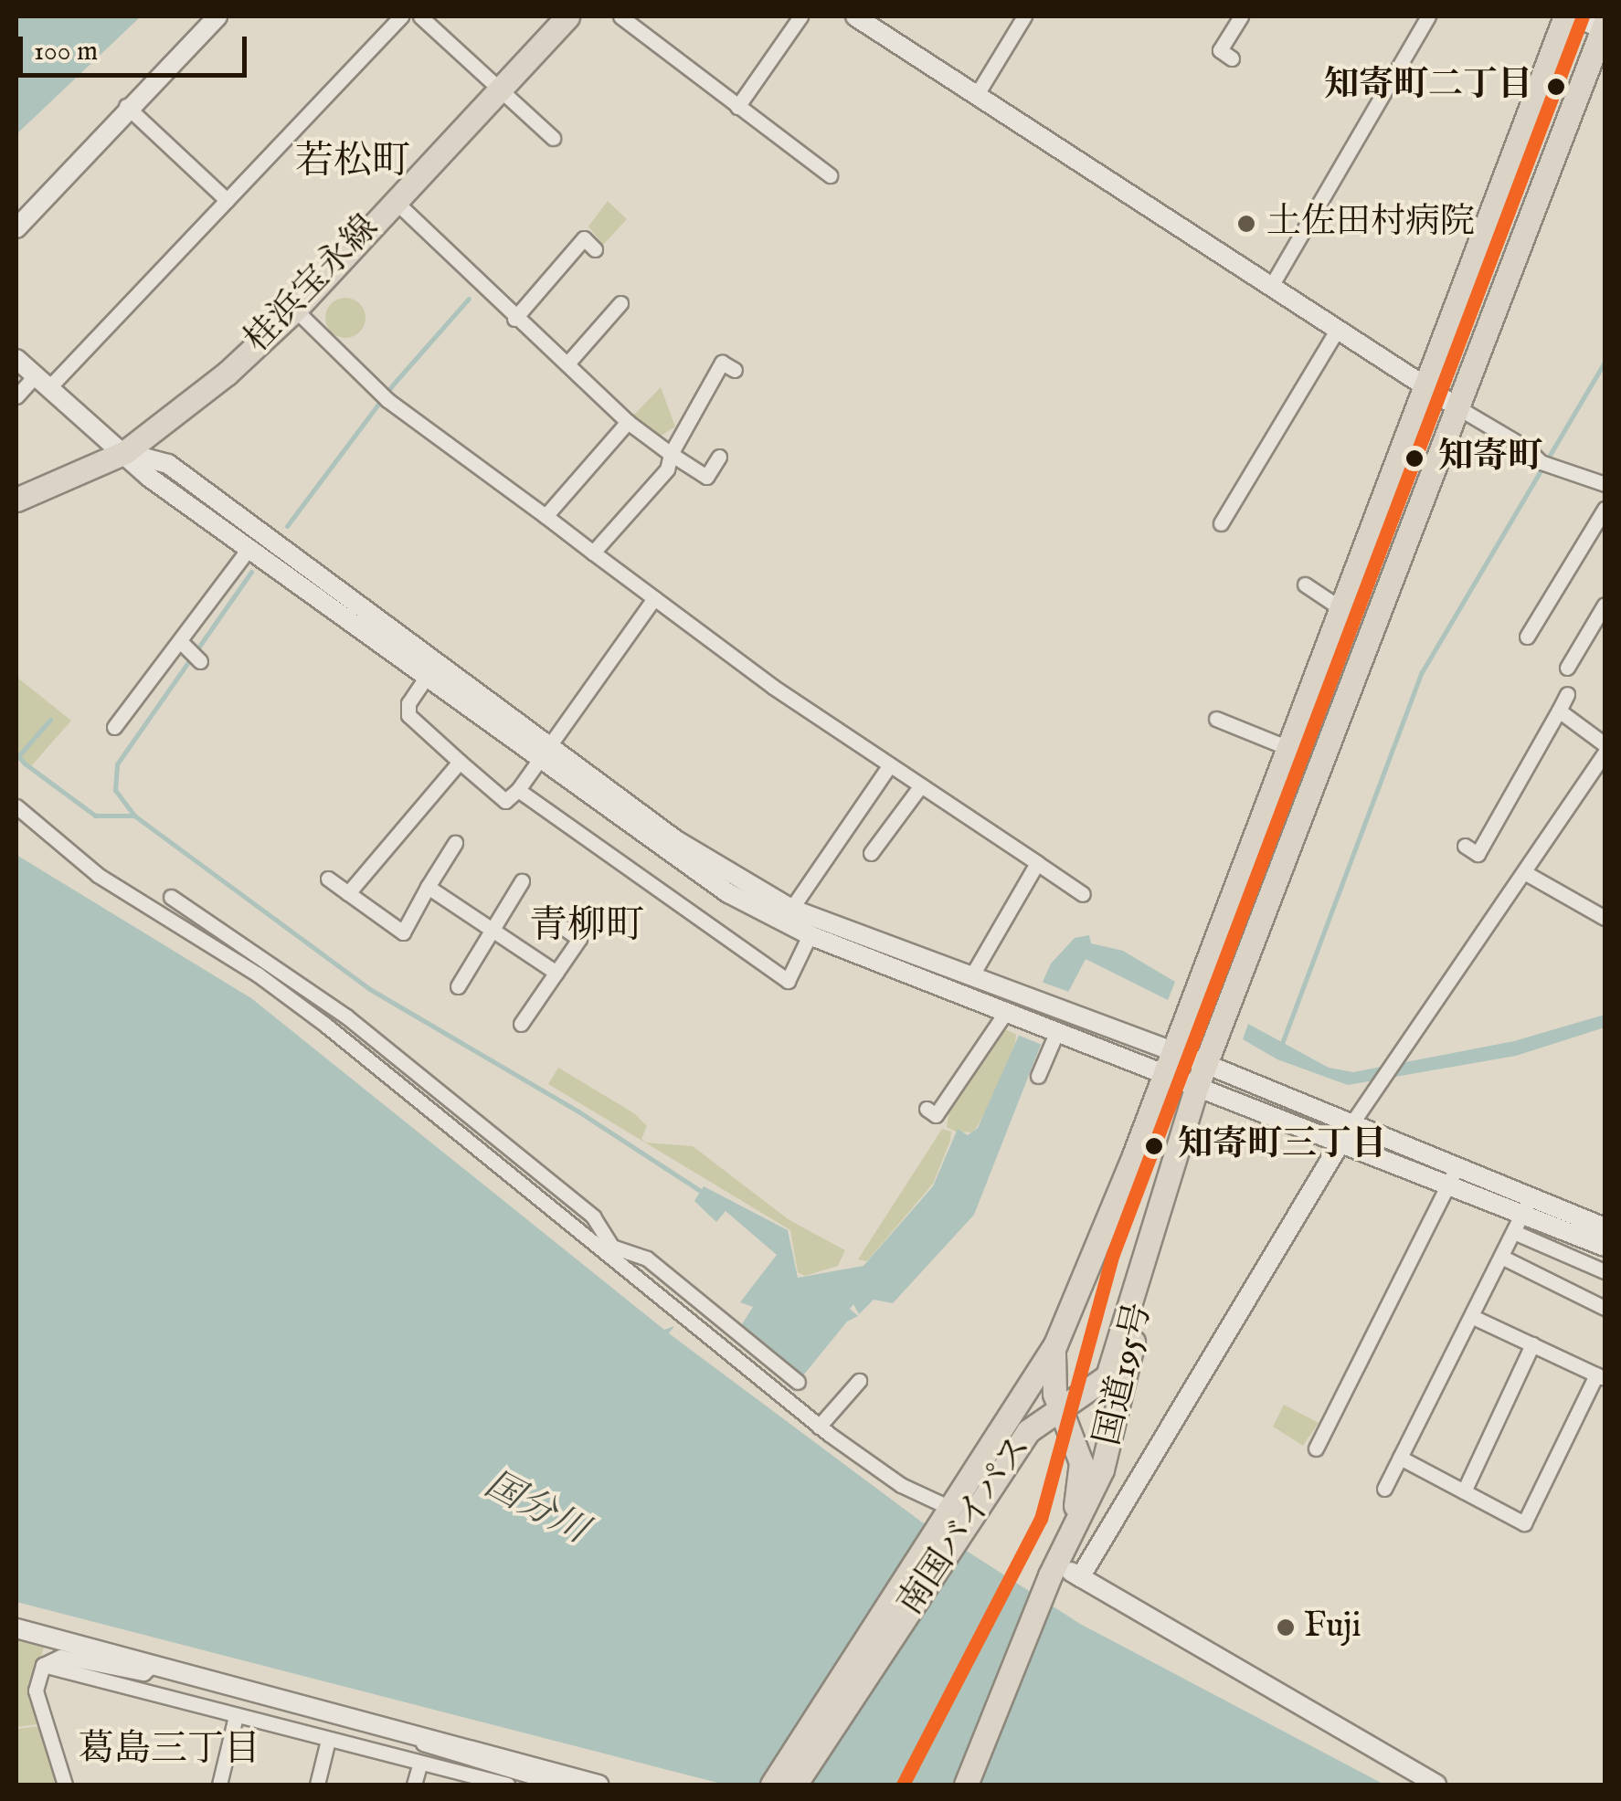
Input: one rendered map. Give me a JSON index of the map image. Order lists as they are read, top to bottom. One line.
{"streets":{"main road":["桂浜宝永線","国道195号","南国バイパス"]},"crossings":[["国道195号","南国バイパス"]],"districts":["若松町","青柳町","葛島三丁目"],"water":["国分川"],"places":["知寄町二丁目","土佐田村病院","知寄町","知寄町三丁目","Fuji"],"scale_bar":"100 m"}
